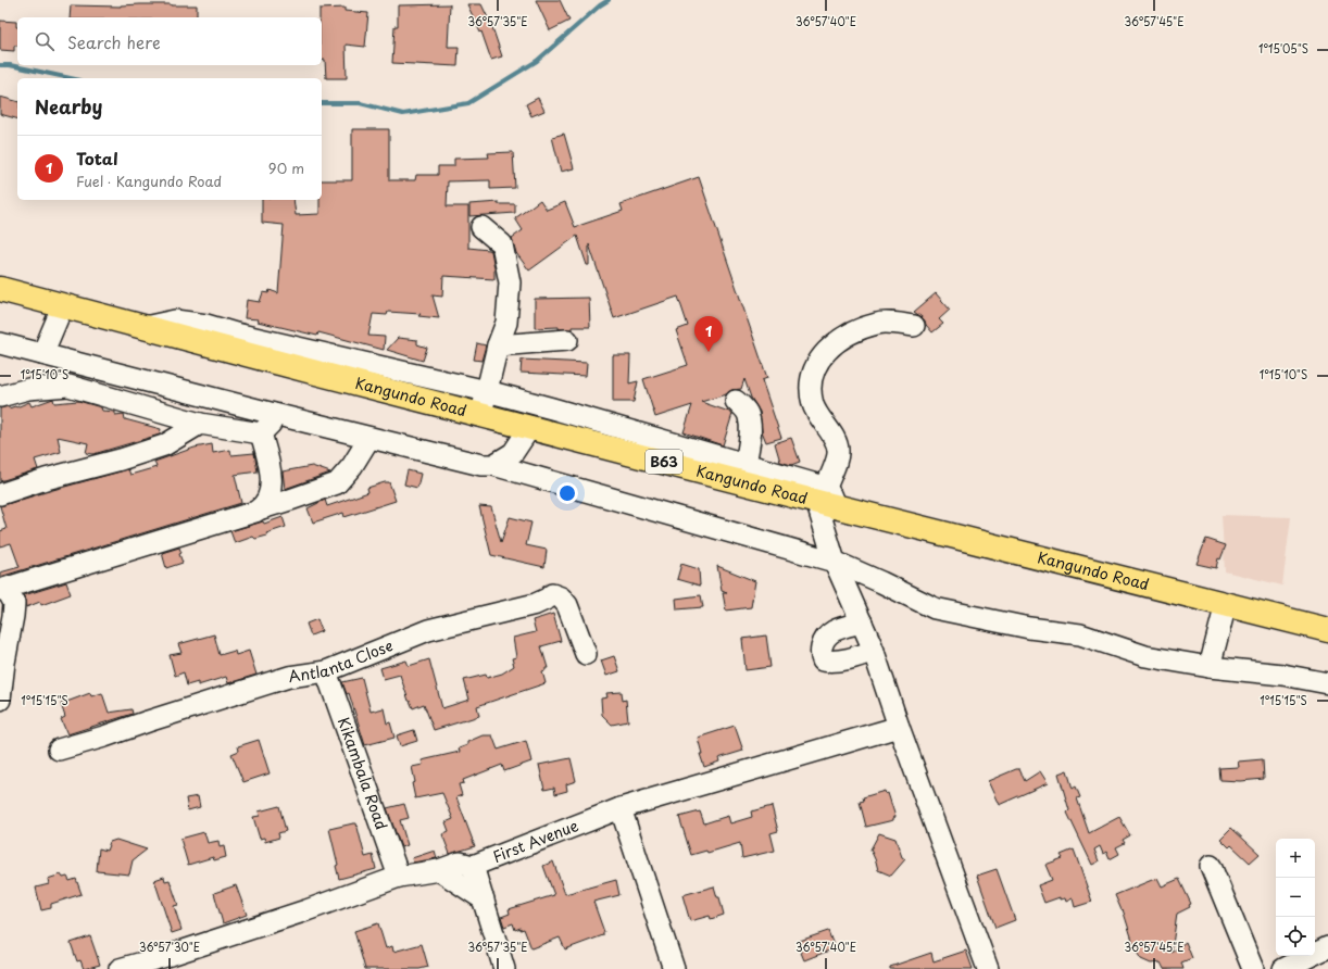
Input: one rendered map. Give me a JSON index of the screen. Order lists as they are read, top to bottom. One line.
{"streets":{"highway":["Kangundo Road","B63"],"street":["Antlanta Close","Kikambala Road","First Avenue"]},"crossings":[["Antlanta Close","Kikambala Road"],["Kikambala Road","First Avenue"]],"page":{"search":"Search here","heading":"Nearby","list":[{"mark":"1","name":"Total","note":"Fuel · Kangundo Road","value":"90 m"}],"pins":"1","map_buttons":["+","−"]},"coordinates":["36°57'35\"E","36°57'40\"E","36°57'45\"E","1°15'05\"S","1°15'10\"S","1°15'15\"S","36°57'30\"E"]}
